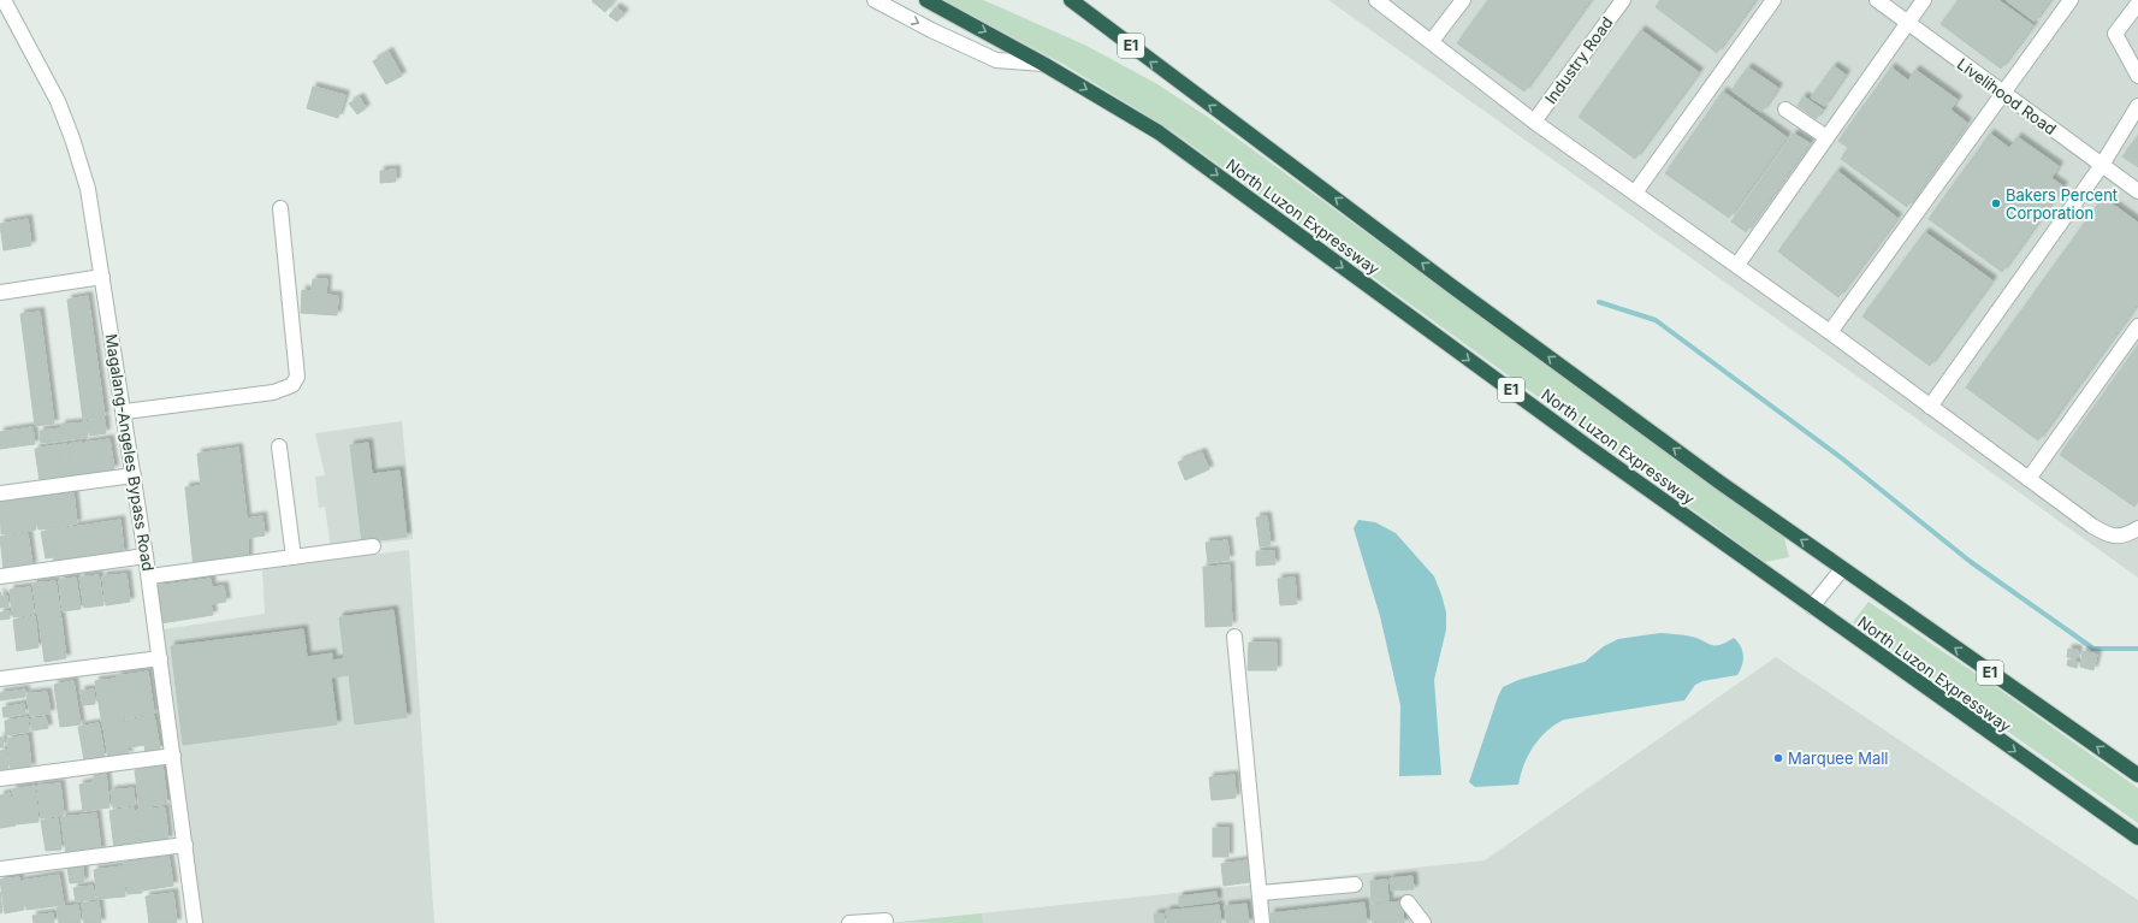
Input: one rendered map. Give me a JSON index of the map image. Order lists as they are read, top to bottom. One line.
{"streets":{"highway":["E1","North Luzon Expressway"],"street":["Industry Road","Livelihood Road","Magalang-Angeles Bypass Road"]},"places":["Bakers Percent Corporation","Marquee Mall"]}
